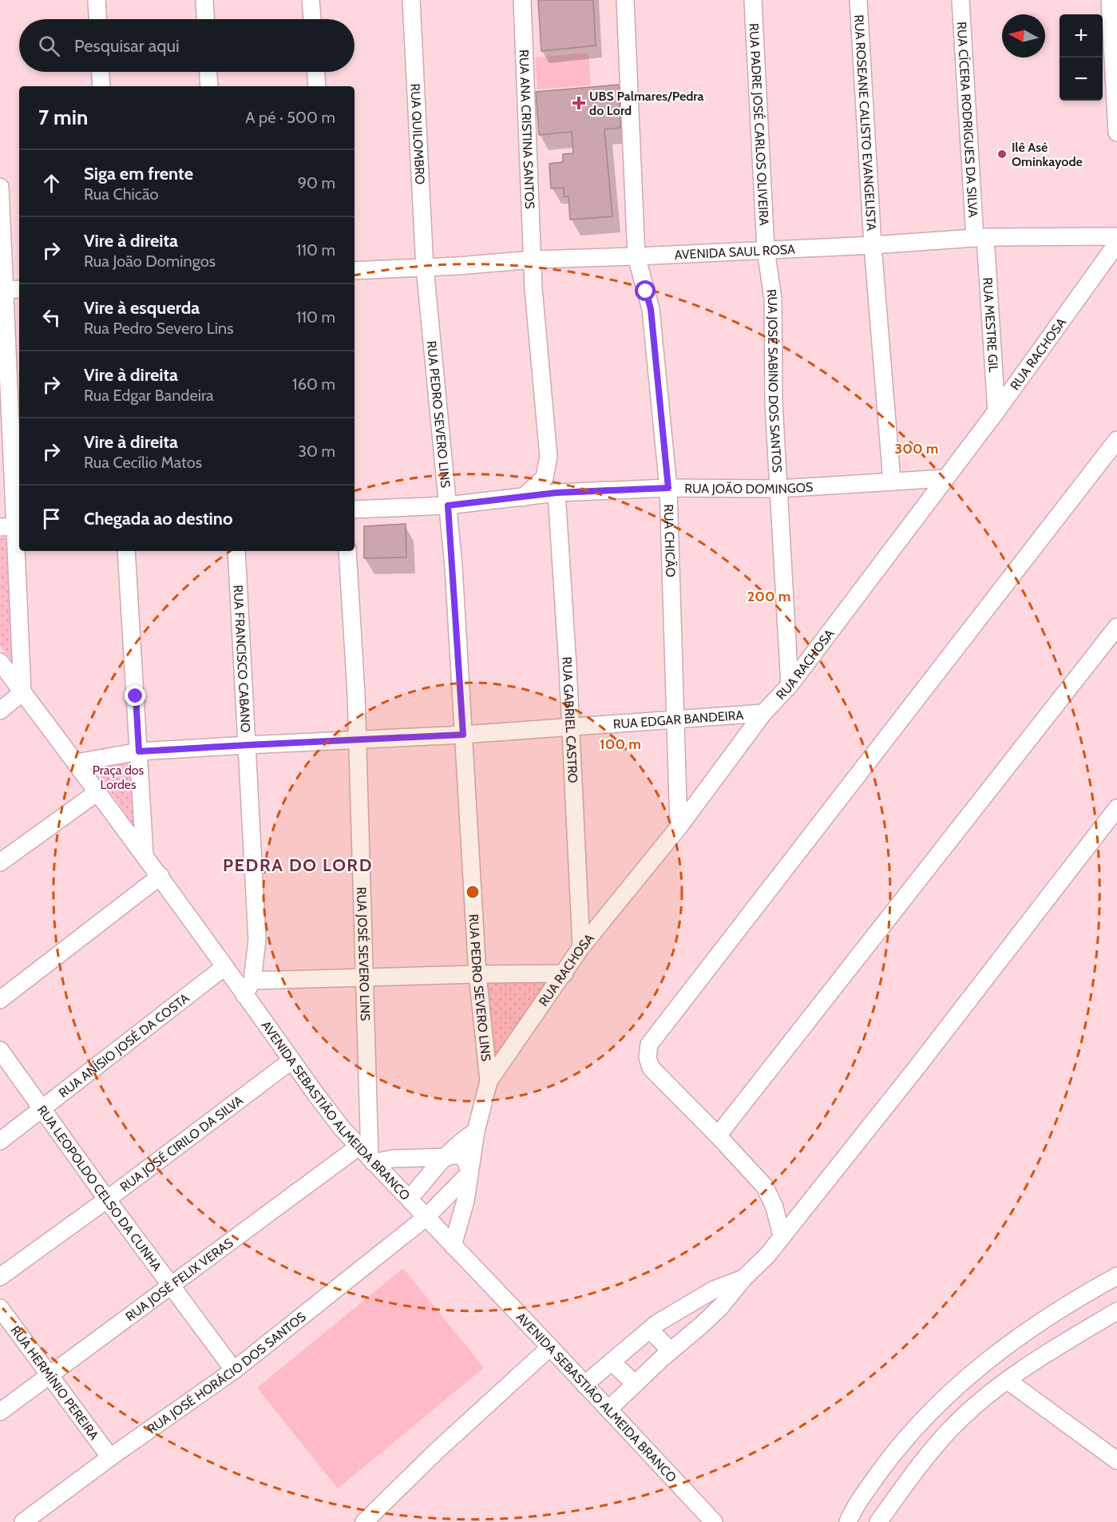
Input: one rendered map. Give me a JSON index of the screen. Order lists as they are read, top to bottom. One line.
{"streets":{"street":["RUA CÍCERA RODRIGUES DA SILVA","RUA ROSEANE CALISTO EVANGELISTA","RUA PADRE JOSÉ CARLOS OLIVEIRA","RUA ANA CRISTINA SANTOS","RUA QUILOMBRO","AVENIDA SAUL ROSA","RUA MESTRE GIL","RUA RACHOSA","RUA JOSÉ SABINO DOS SANTOS","RUA PEDRO SEVERO LINS","RUA JOÃO DOMINGOS","RUA CHICÃO","RUA FRANCISCO CABANO","RUA EDGAR BANDEIRA","RUA GABRIEL CASTRO","RUA JOSÉ SEVERO LINS","RUA ANÍSIO JOSÉ DA COSTA","AVENIDA SEBASTIÃO ALMEIDA BRANCO","RUA JOSÉ CIRILO DA SILVA","RUA LEOPOLDO CELSO DA CUNHA","RUA JOSÉ FELIX VERAS","RUA JOSÉ HORÁCIO DOS SANTOS","RUA HERMÍNIO PEREIRA"]},"crossings":[["RUA CÍCERA RODRIGUES DA SILVA","AVENIDA SAUL ROSA"],["RUA CÍCERA RODRIGUES DA SILVA","RUA MESTRE GIL"],["RUA ROSEANE CALISTO EVANGELISTA","AVENIDA SAUL ROSA"],["RUA ROSEANE CALISTO EVANGELISTA","RUA JOÃO DOMINGOS"],["RUA PADRE JOSÉ CARLOS OLIVEIRA","AVENIDA SAUL ROSA"],["RUA PADRE JOSÉ CARLOS OLIVEIRA","RUA JOSÉ SABINO DOS SANTOS"],["RUA ANA CRISTINA SANTOS","AVENIDA SAUL ROSA"],["RUA QUILOMBRO","AVENIDA SAUL ROSA"],["RUA QUILOMBRO","RUA PEDRO SEVERO LINS"],["AVENIDA SAUL ROSA","RUA MESTRE GIL"],["AVENIDA SAUL ROSA","RUA JOSÉ SABINO DOS SANTOS"],["AVENIDA SAUL ROSA","RUA PEDRO SEVERO LINS"],["AVENIDA SAUL ROSA","RUA CHICÃO"],["RUA MESTRE GIL","RUA RACHOSA"],["RUA RACHOSA","RUA JOSÉ SABINO DOS SANTOS"],["RUA RACHOSA","RUA PEDRO SEVERO LINS"],["RUA RACHOSA","RUA JOÃO DOMINGOS"],["RUA RACHOSA","RUA CHICÃO"],["RUA RACHOSA","RUA EDGAR BANDEIRA"],["RUA RACHOSA","RUA GABRIEL CASTRO"],["RUA JOSÉ SABINO DOS SANTOS","RUA JOÃO DOMINGOS"],["RUA PEDRO SEVERO LINS","RUA JOÃO DOMINGOS"],["RUA PEDRO SEVERO LINS","RUA EDGAR BANDEIRA"],["RUA PEDRO SEVERO LINS","AVENIDA SEBASTIÃO ALMEIDA BRANCO"],["RUA JOÃO DOMINGOS","RUA CHICÃO"],["RUA JOÃO DOMINGOS","RUA GABRIEL CASTRO"],["RUA CHICÃO","RUA EDGAR BANDEIRA"],["RUA FRANCISCO CABANO","RUA EDGAR BANDEIRA"],["RUA FRANCISCO CABANO","AVENIDA SEBASTIÃO ALMEIDA BRANCO"],["RUA EDGAR BANDEIRA","RUA GABRIEL CASTRO"],["RUA EDGAR BANDEIRA","RUA JOSÉ SEVERO LINS"],["RUA EDGAR BANDEIRA","AVENIDA SEBASTIÃO ALMEIDA BRANCO"],["RUA JOSÉ SEVERO LINS","AVENIDA SEBASTIÃO ALMEIDA BRANCO"],["RUA JOSÉ SEVERO LINS","RUA JOSÉ FELIX VERAS"],["RUA ANÍSIO JOSÉ DA COSTA","AVENIDA SEBASTIÃO ALMEIDA BRANCO"],["RUA ANÍSIO JOSÉ DA COSTA","RUA LEOPOLDO CELSO DA CUNHA"],["AVENIDA SEBASTIÃO ALMEIDA BRANCO","RUA JOSÉ CIRILO DA SILVA"],["AVENIDA SEBASTIÃO ALMEIDA BRANCO","RUA JOSÉ FELIX VERAS"],["AVENIDA SEBASTIÃO ALMEIDA BRANCO","RUA JOSÉ HORÁCIO DOS SANTOS"],["RUA JOSÉ CIRILO DA SILVA","RUA LEOPOLDO CELSO DA CUNHA"],["RUA LEOPOLDO CELSO DA CUNHA","RUA JOSÉ FELIX VERAS"],["RUA LEOPOLDO CELSO DA CUNHA","RUA JOSÉ HORÁCIO DOS SANTOS"],["RUA JOSÉ FELIX VERAS","RUA HERMÍNIO PEREIRA"],["RUA JOSÉ HORÁCIO DOS SANTOS","RUA HERMÍNIO PEREIRA"]],"districts":["PEDRA DO LORD"],"parks":["Praça dos Lordes"],"places":{"health":["UBS Palmares/Pedra do Lord"],"other":["Ilê Asé Ominkayode"]},"north":"left","page":{"map_buttons":["+","−"],"search":"Pesquisar aqui","heading":["7 min","A pé · 500 m"],"list":[["Siga em frente","Rua Chicão","90 m"],["Vire à direita","Rua João Domingos","110 m"],["Vire à esquerda","Rua Pedro Severo Lins","110 m"],["Vire à direita","Rua Edgar Bandeira","160 m"],["Vire à direita","Rua Cecílio Matos","30 m"],"Chegada ao destino"]},"rings":["300 m","200 m","100 m"]}
